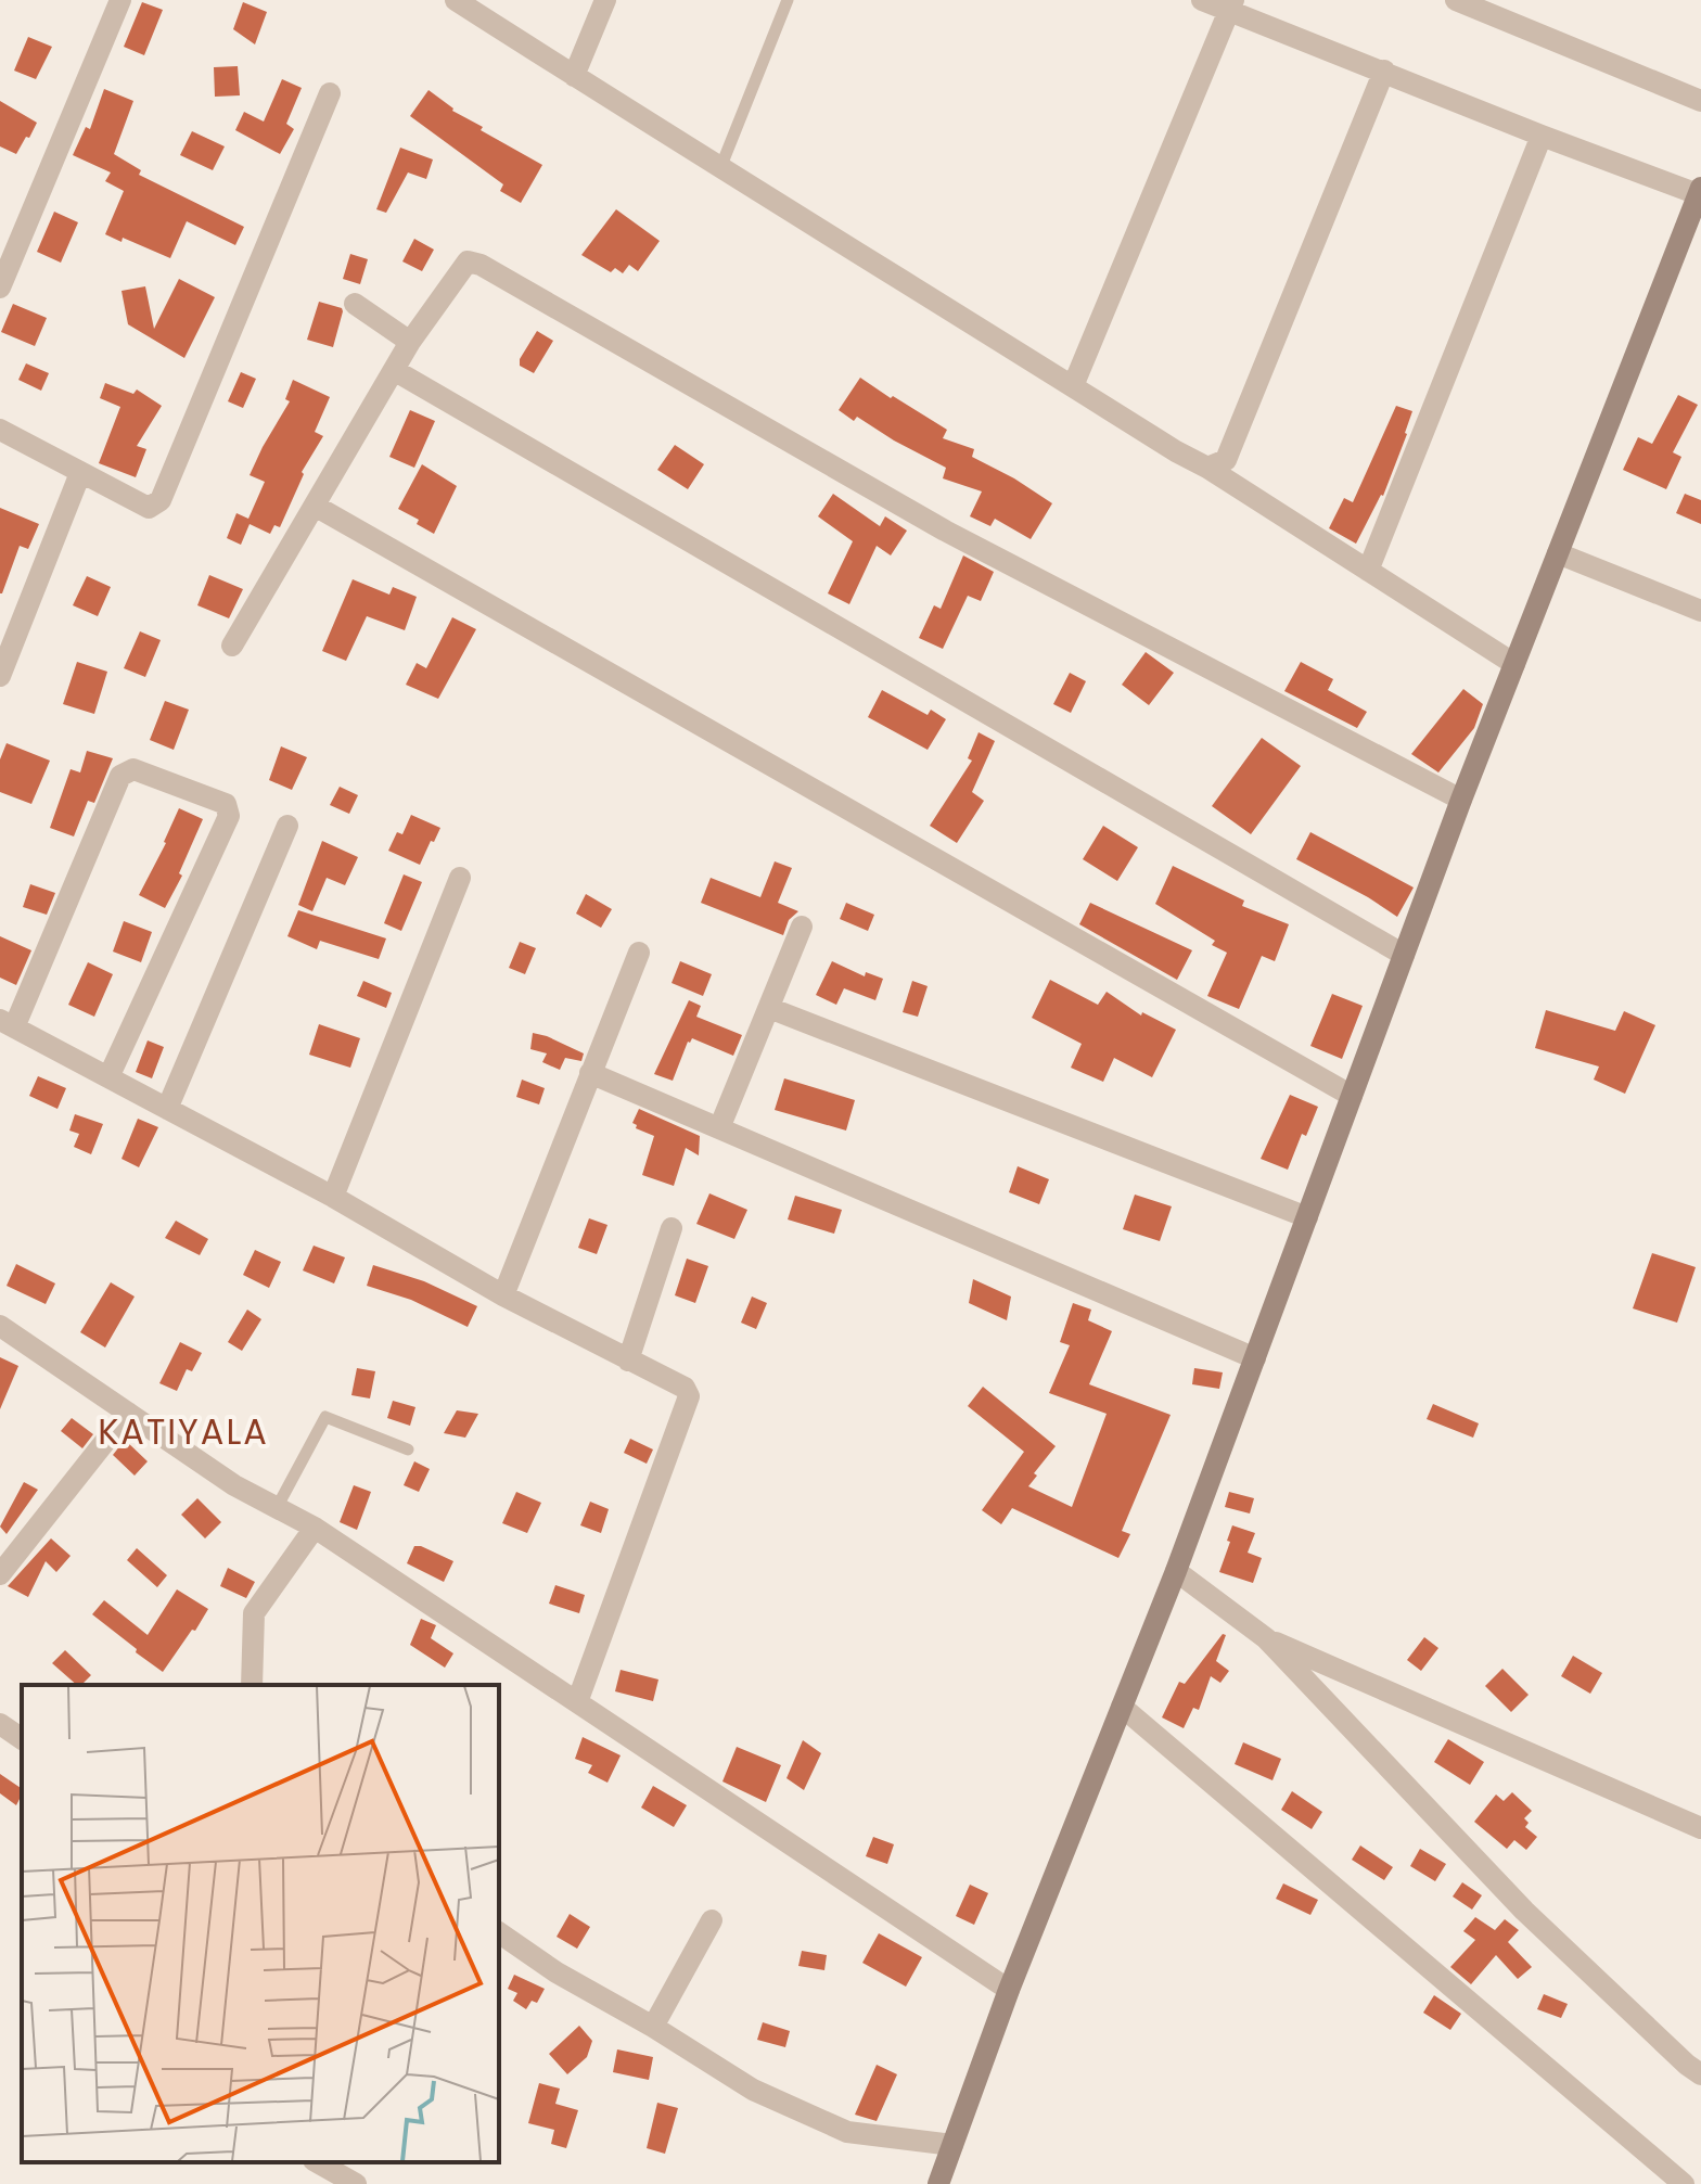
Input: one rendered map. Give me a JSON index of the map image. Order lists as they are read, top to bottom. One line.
{"districts":["KATIYALA"]}
